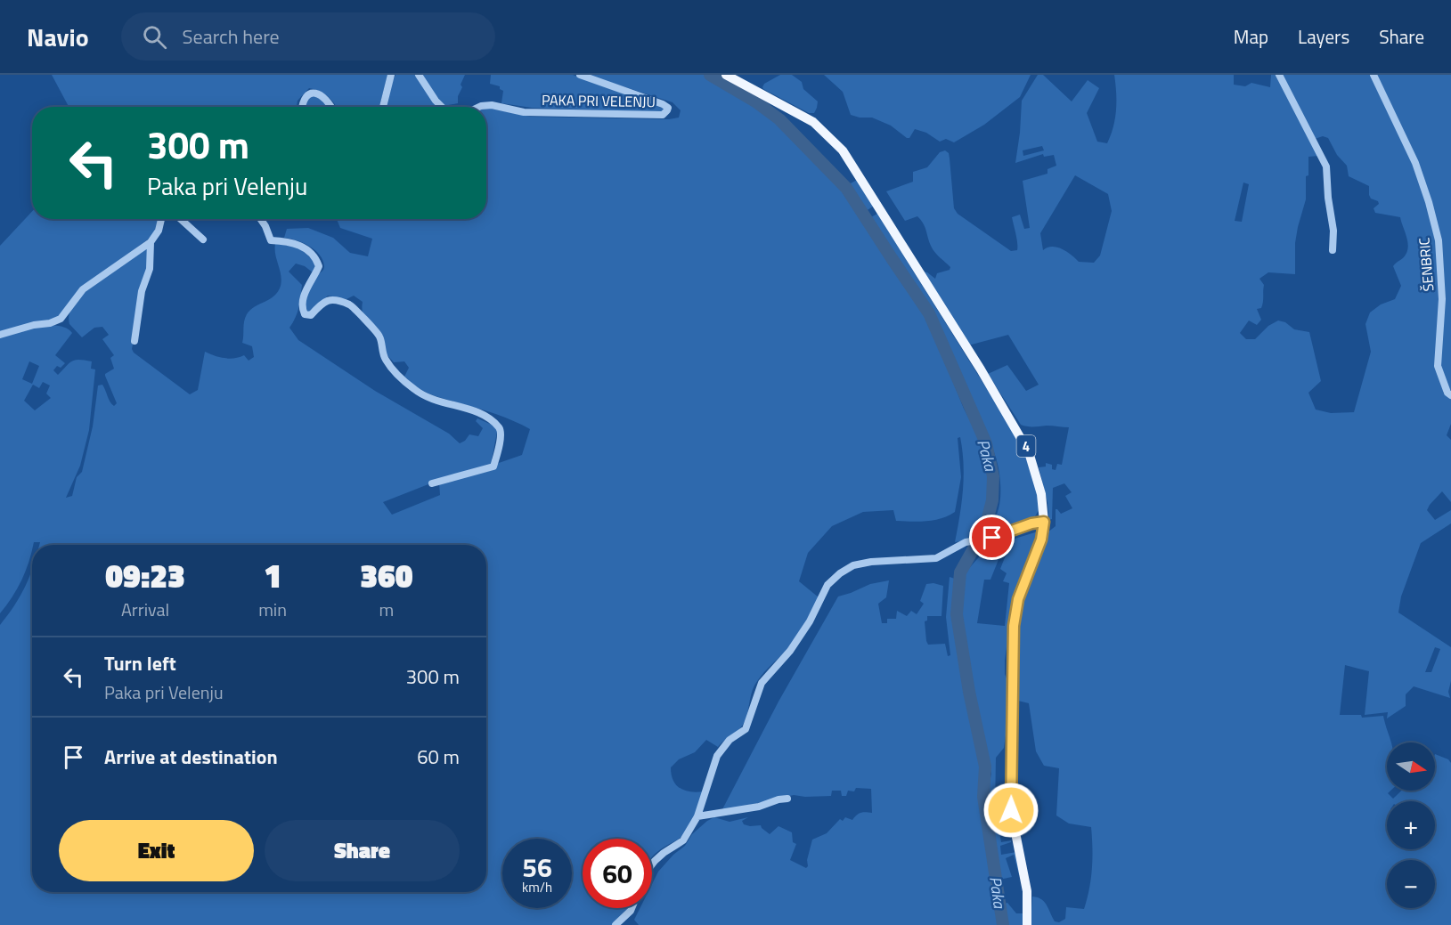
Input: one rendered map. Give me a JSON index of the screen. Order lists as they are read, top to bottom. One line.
{"streets":{"main road":["4"],"street":["PAKA PRI VELENJU","ŠENBRIC"]},"water":["Paka"],"north":"right","page":{"header":"Navio","search":"Search here","nav":["Map","Layers","Share"],"turn":["300 m","Paka pri Velenju"],"eta":["09:23","Arrival","1","min","360","m"],"list":[{"name":"Turn left","note":"Paka pri Velenju","value":"300 m"},{"name":"Arrive at destination","value":"60 m"}],"map_buttons":["+","−"],"buttons":["Exit","Share"],"speed":"56 km/h","limit":"60"}}
